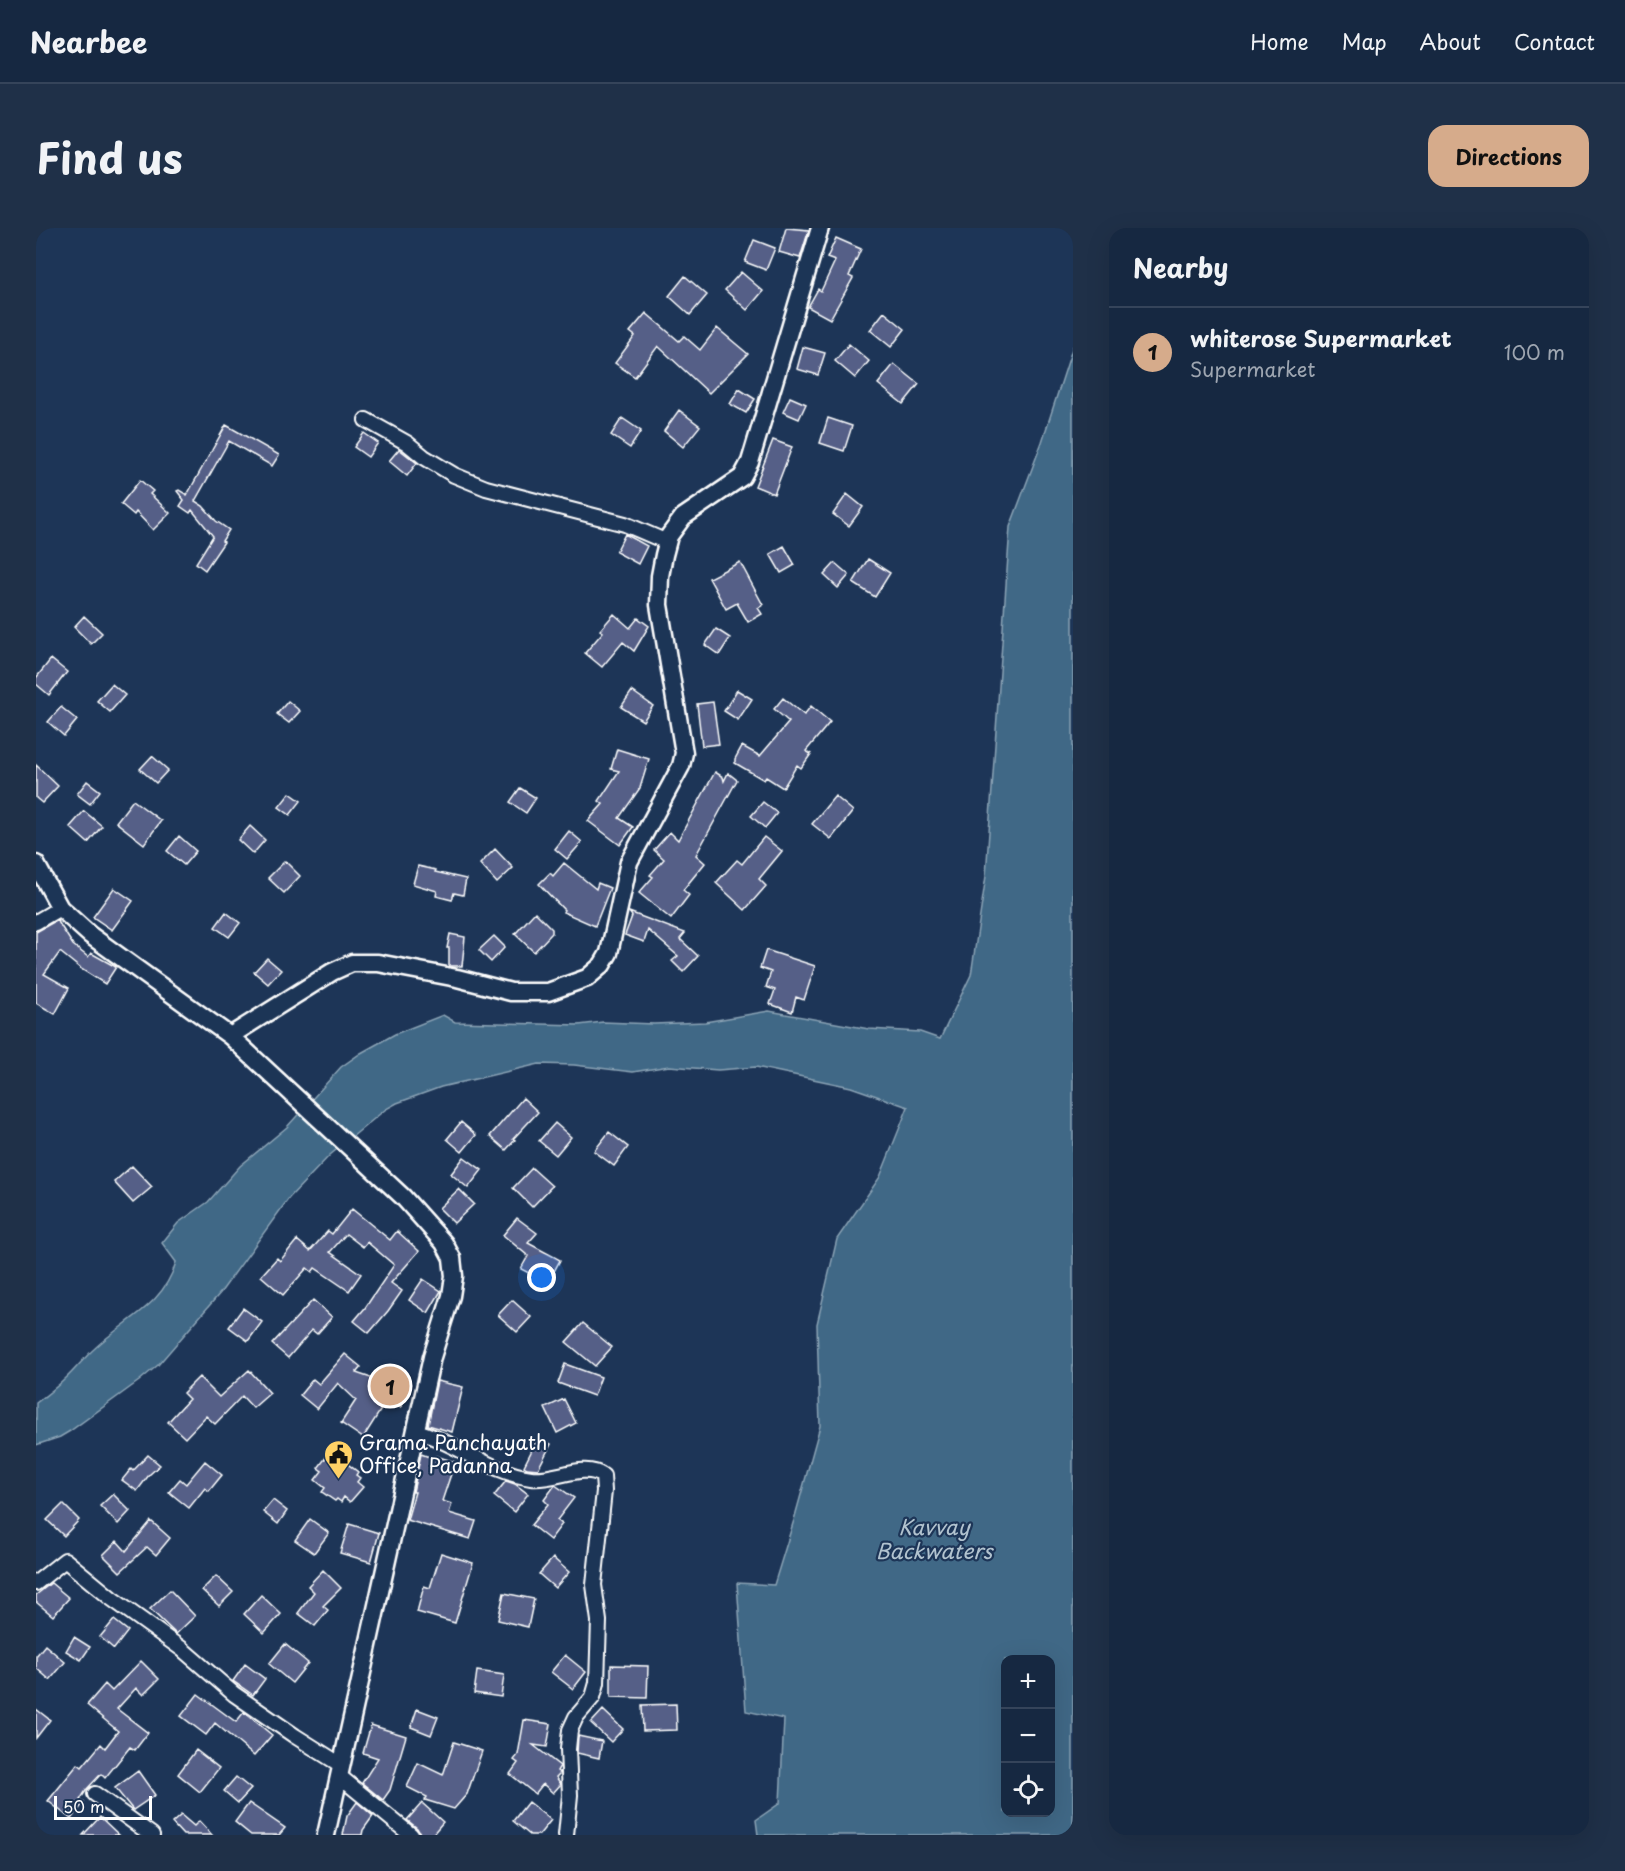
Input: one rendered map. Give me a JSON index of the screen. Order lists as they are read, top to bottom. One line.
{"water":["Kavvay Backwaters"],"places":{"public building":["Grama Panchayath Office, Padanna"]},"scale_bar":"50 m","page":{"header":"Nearbee","nav":["Home","Map","About","Contact"],"title":"Find us","buttons":"Directions","heading":"Nearby","list":[{"mark":"1","name":"whiterose Supermarket","note":"Supermarket","value":"100 m"}],"pins":"1","map_buttons":["+","−"],"scale":"50 m"}}
